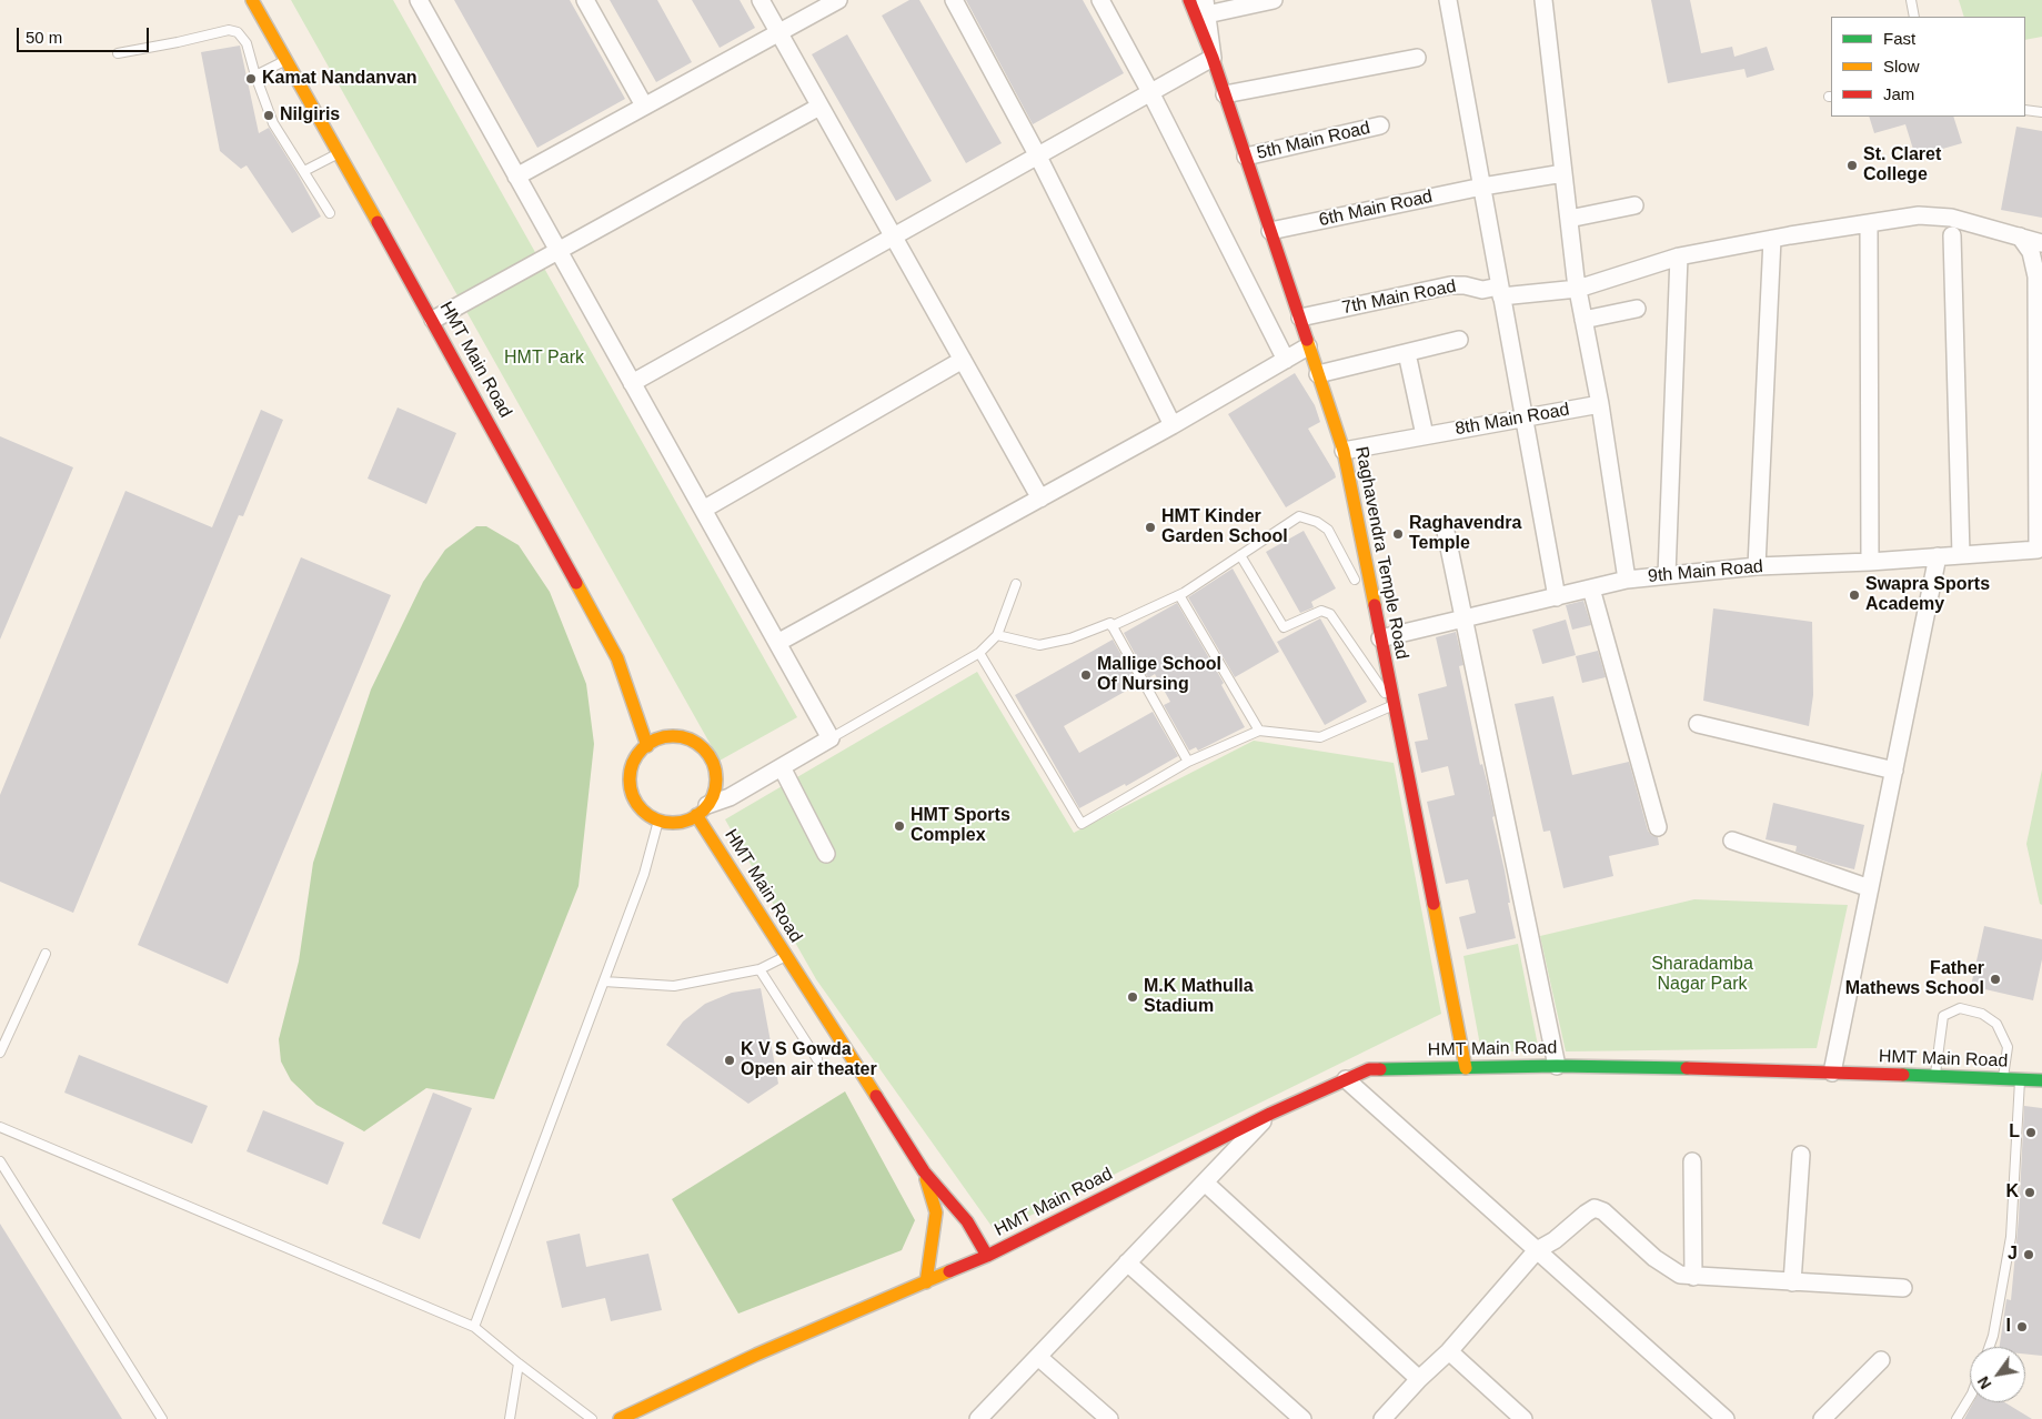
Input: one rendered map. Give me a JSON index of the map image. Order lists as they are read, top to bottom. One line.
{"streets":{"street":["5th Main Road","6th Main Road","7th Main Road","HMT Main Road","8th Main Road","Raghavendra Temple Road","9th Main Road"]},"crossings":[["5th Main Road","Raghavendra Temple Road"],["6th Main Road","Raghavendra Temple Road"],["7th Main Road","Raghavendra Temple Road"],["HMT Main Road","Raghavendra Temple Road"],["8th Main Road","Raghavendra Temple Road"],["Raghavendra Temple Road","9th Main Road"]],"parks":["HMT Park","Sharadamba Nagar Park"],"places":["Kamat Nandanvan","Nilgiris","St. Claret College","HMT Kinder Garden School","Raghavendra Temple","Swapra Sports Academy","Mallige School Of Nursing","HMT Sports Complex","Father Mathews School","M.K Mathulla Stadium","K V S Gowda Open air theater","L","K","J","I"],"legend":["Fast","Slow","Jam"],"scale_bar":"50 m","north":"bottom left"}
